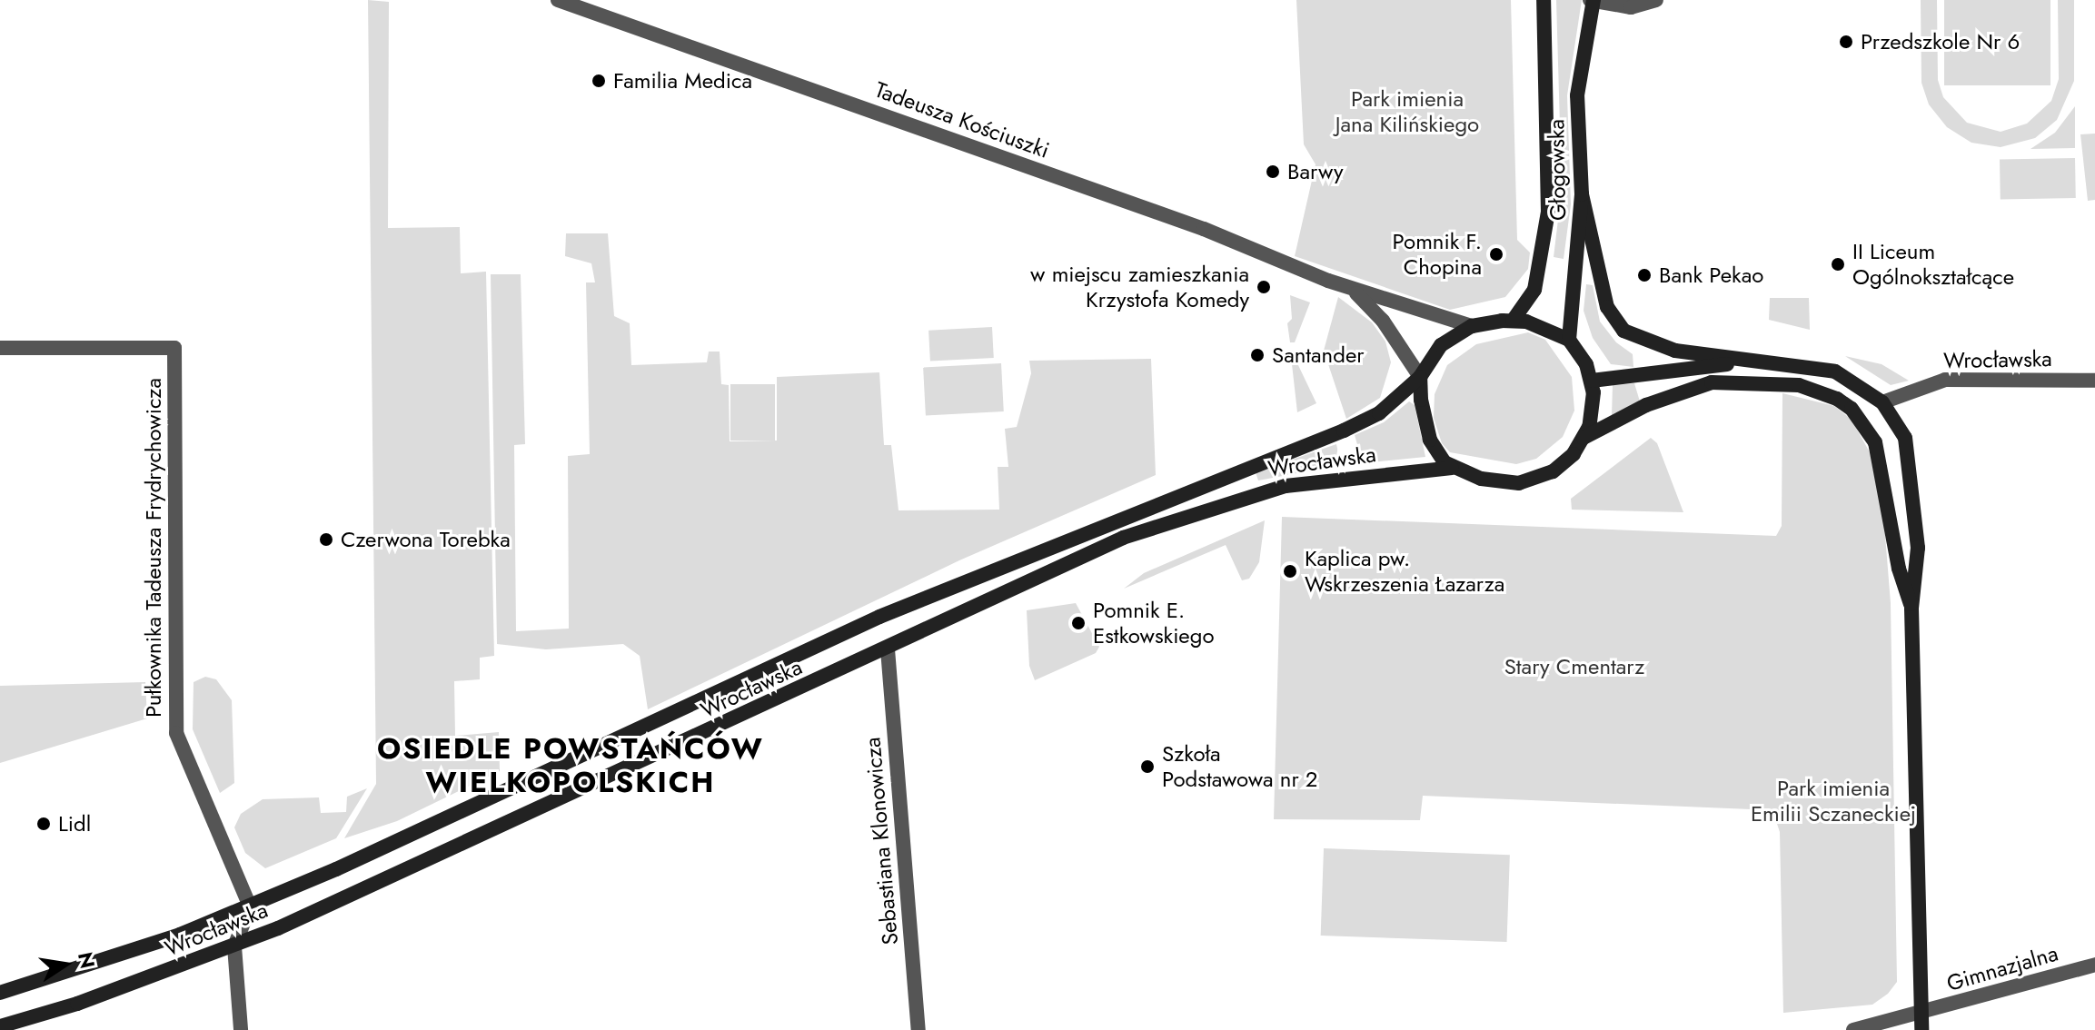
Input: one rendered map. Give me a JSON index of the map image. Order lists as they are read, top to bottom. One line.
{"streets":{"main road":["Głogowska","Wrocławska"],"street":["Tadeusza Kościuszki","Pułkownika Tadeusza Frydrychowicza","Sebastiana Klonowicza","Gimnazjalna"]},"crossings":[["Tadeusza Kościuszki","Głogowska"],["Tadeusza Kościuszki","Wrocławska"],["Głogowska","Wrocławska"],["Wrocławska","Pułkownika Tadeusza Frydrychowicza"],["Wrocławska","Sebastiana Klonowicza"]],"districts":["OSIEDLE POWSTAŃCÓW WIELKOPOLSKICH"],"parks":["Park imienia Jana Kilińskiego","Stary Cmentarz","Park imienia Emilii Sczaneckiej"],"places":["Przedszkole Nr 6","Familia Medica","Barwy","Pomnik F. Chopina","II Liceum Ogólnokształcące","Bank Pekao","w miejscu zamieszkania Krzystofa Komedy","Santander","Czerwona Torebka","Kaplica pw. Wskrzeszenia Łazarza","Pomnik E. Estkowskiego","Szkoła Podstawowa nr 2","Lidl"],"north":"right"}
